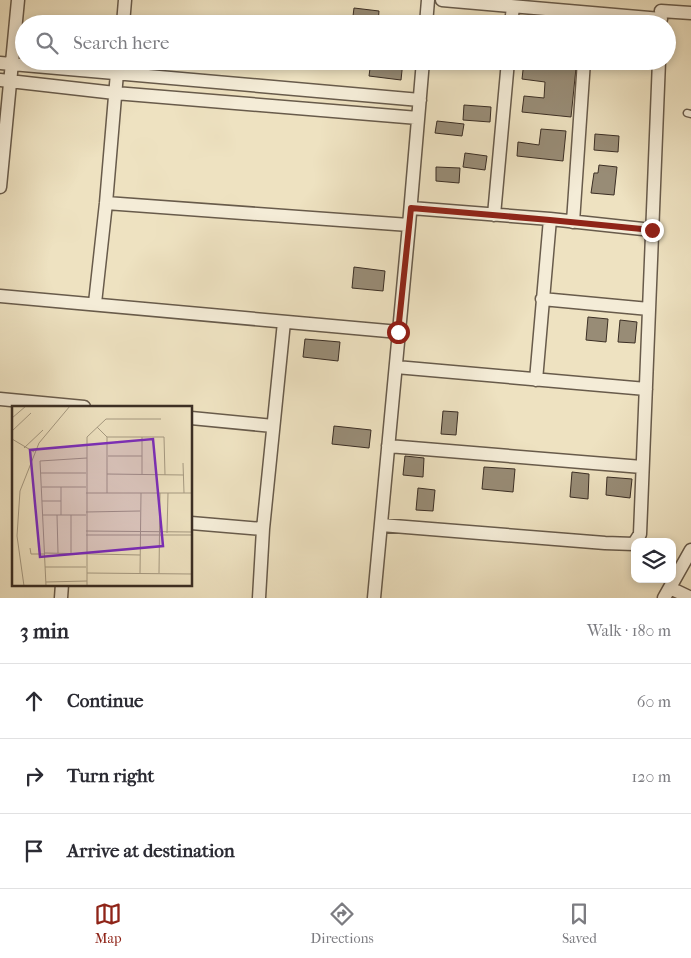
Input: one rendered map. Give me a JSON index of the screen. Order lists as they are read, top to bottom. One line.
{"page":{"search":"Search here","heading":["3 min","Walk · 180 m"],"list":[["Continue","60 m"],["Turn right","120 m"],"Arrive at destination"],"nav":["Map","Directions","Saved"]}}
